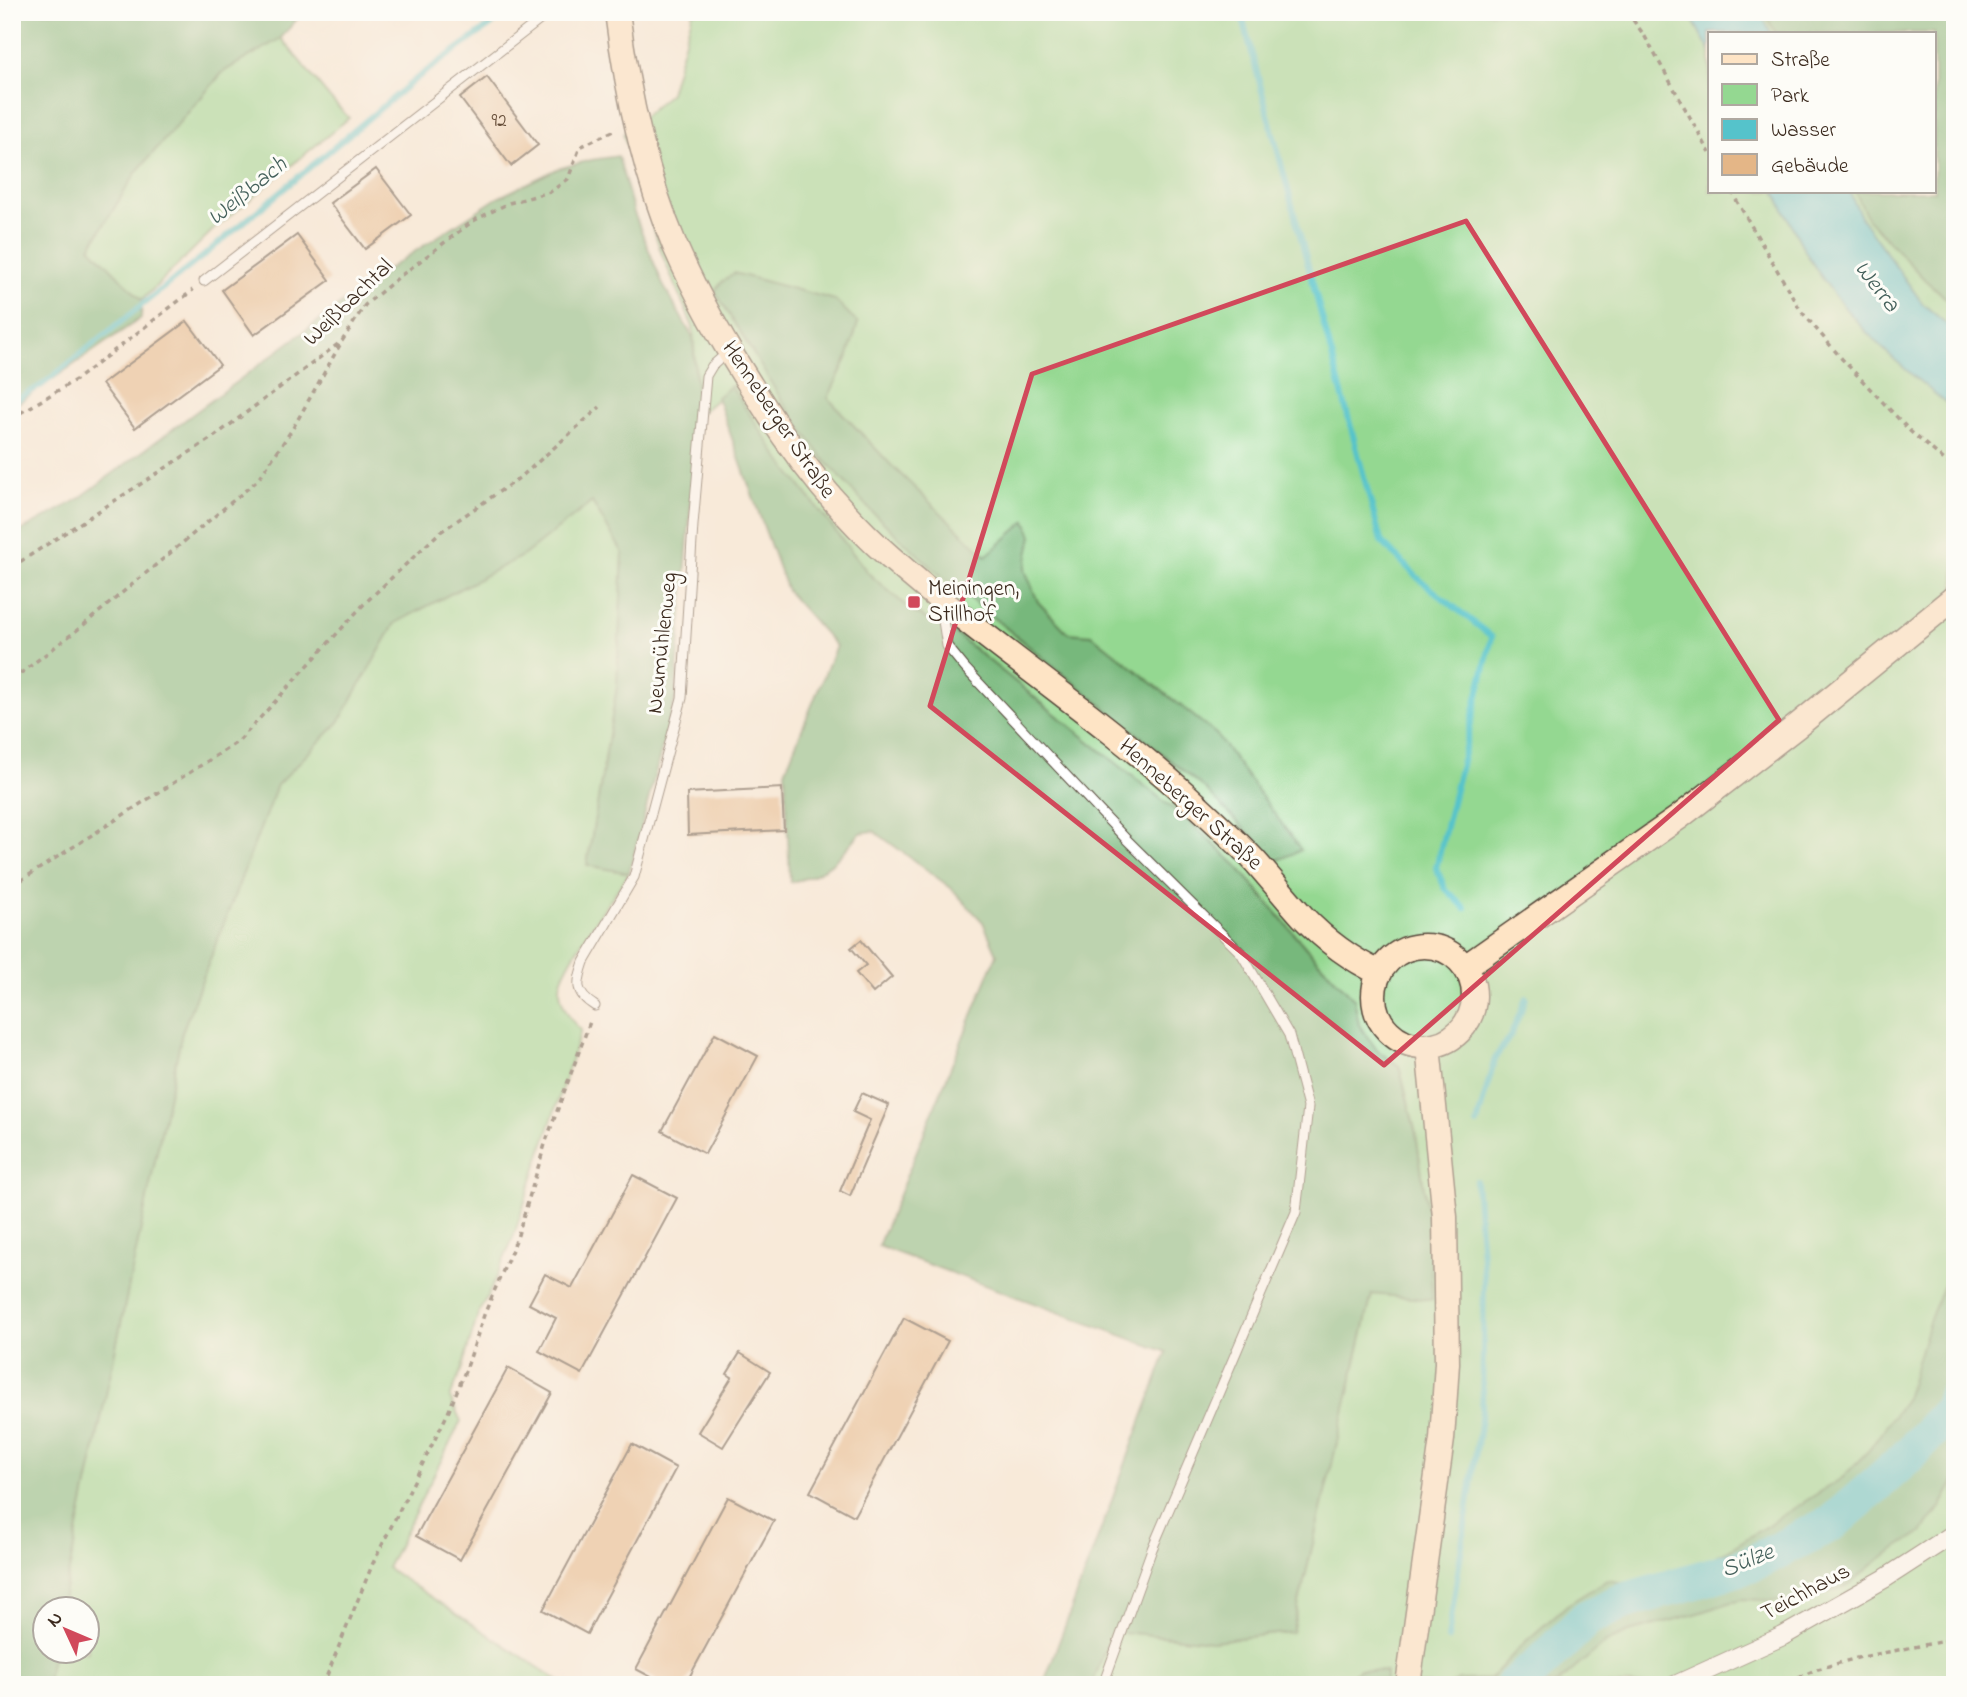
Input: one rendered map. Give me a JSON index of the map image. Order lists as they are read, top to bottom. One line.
{"streets":{"main road":["Henneberger Straße"],"street":["Teichhaus"],"lane":["Neumühlenweg"],"path":["Weißbachtal"]},"crossings":[["Weißbachtal","Henneberger Straße"],["Henneberger Straße","Neumühlenweg"]],"water":["Weißbach","Werra","Sülze"],"places":{"transit":["Meiningen, Stillhof"]},"house_numbers":["92"],"legend":["Straße","Park","Wasser","Gebäude"],"north":"top left"}
